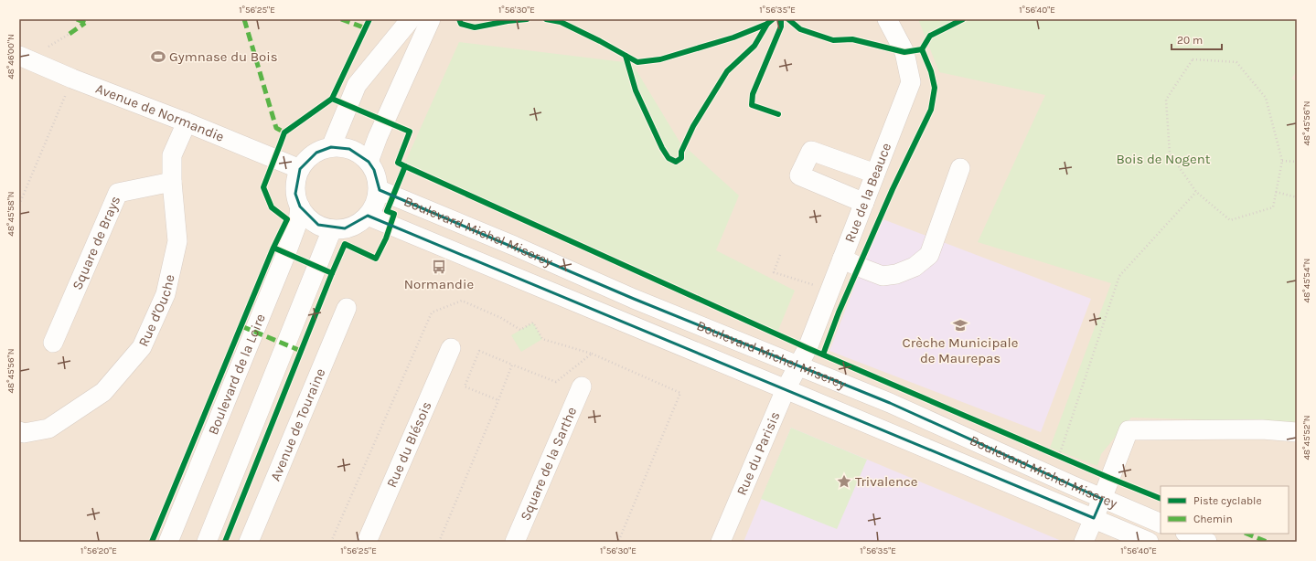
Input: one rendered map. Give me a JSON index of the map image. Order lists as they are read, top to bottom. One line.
{"streets":{"street":["Avenue de Normandie","Rue de la Beauce","Boulevard Michel Miserey","Square de Brays","Rue d'Ouche","Boulevard de la Loire","Avenue de Touraine","Rue du Blésois","Rue du Parisis","Square de la Sarthe"]},"crossings":[["Avenue de Normandie","Boulevard Michel Miserey"],["Avenue de Normandie","Rue d'Ouche"],["Avenue de Normandie","Boulevard de la Loire"],["Rue de la Beauce","Boulevard Michel Miserey"],["Rue de la Beauce","Rue du Parisis"],["Boulevard Michel Miserey","Boulevard de la Loire"],["Boulevard Michel Miserey","Rue du Parisis"],["Square de Brays","Rue d'Ouche"]],"parks":["Bois de Nogent"],"places":{"sports":["Gymnase du Bois"],"bus stop":["Normandie"],"school or university":["Crèche Municipale de Maurepas"],"place":["Trivalence"]},"legend":["Piste cyclable","Chemin"],"scale_bar":"20 m","coordinates":["1°56'25\"E","1°56'30\"E","1°56'35\"E","1°56'40\"E","48°46'00\"N","48°45'56\"N","48°45'58\"N","48°45'54\"N","48°45'52\"N","1°56'20\"E"]}
